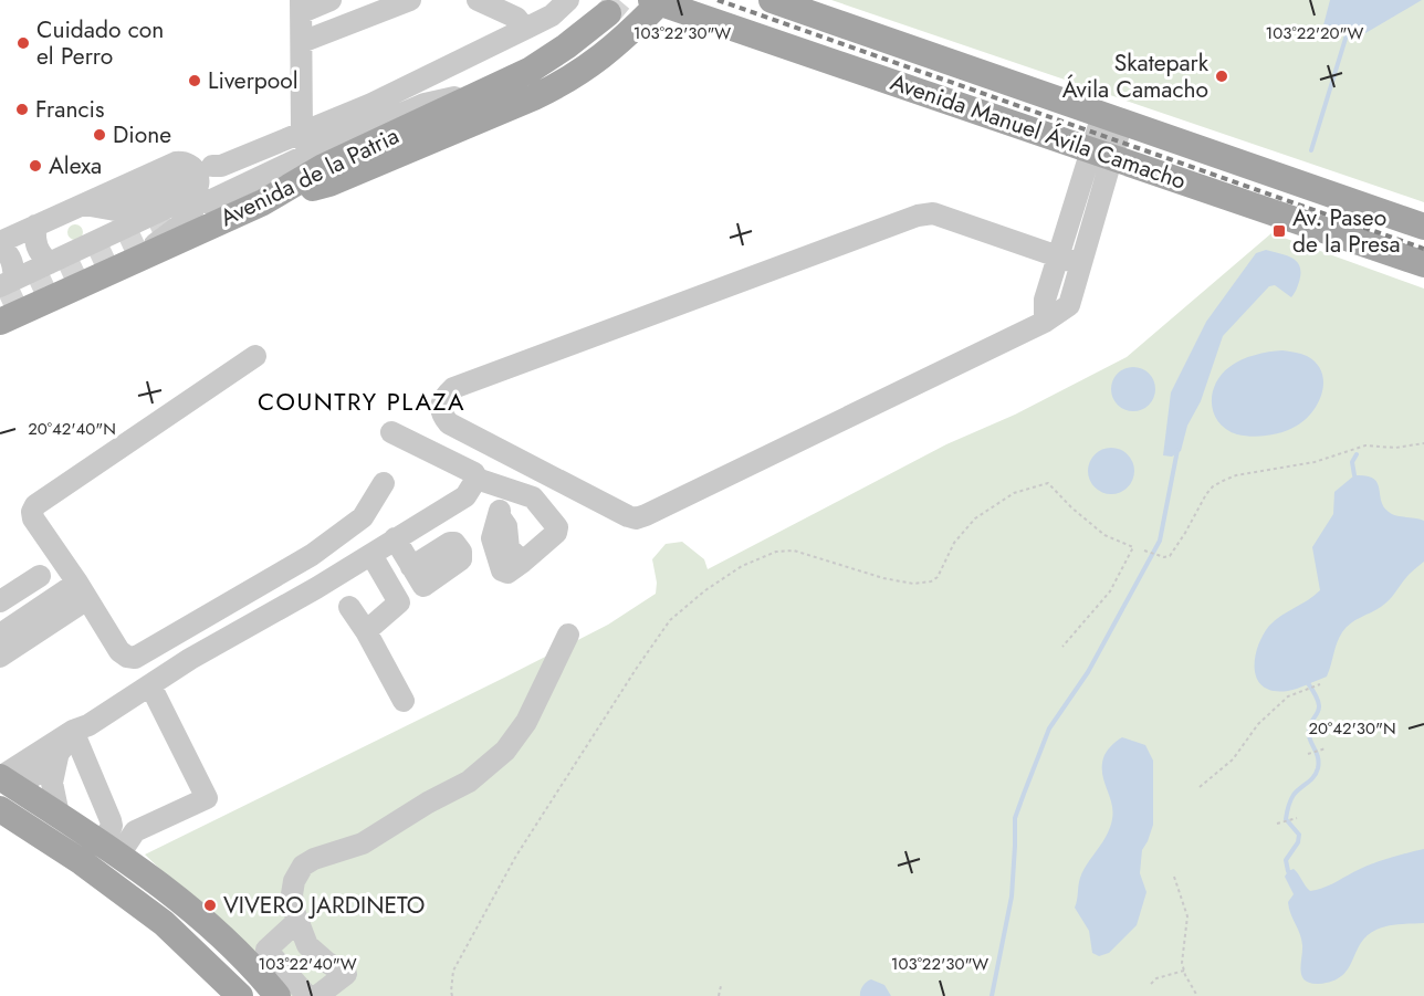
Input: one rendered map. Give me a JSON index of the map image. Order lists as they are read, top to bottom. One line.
{"streets":{"main road":["Avenida Manuel Ávila Camacho","Avenida de la Patria"]},"districts":["COUNTRY PLAZA"],"places":{"other":["Cuidado con el Perro","Skatepark Ávila Camacho","Liverpool","Francis","Dione","Alexa","VIVERO JARDINETO"],"transit":["Av. Paseo de la Presa"]},"coordinates":["103°22'30\"W","103°22'20\"W","20°42'40\"N","20°42'30\"N","103°22'40\"W"]}
